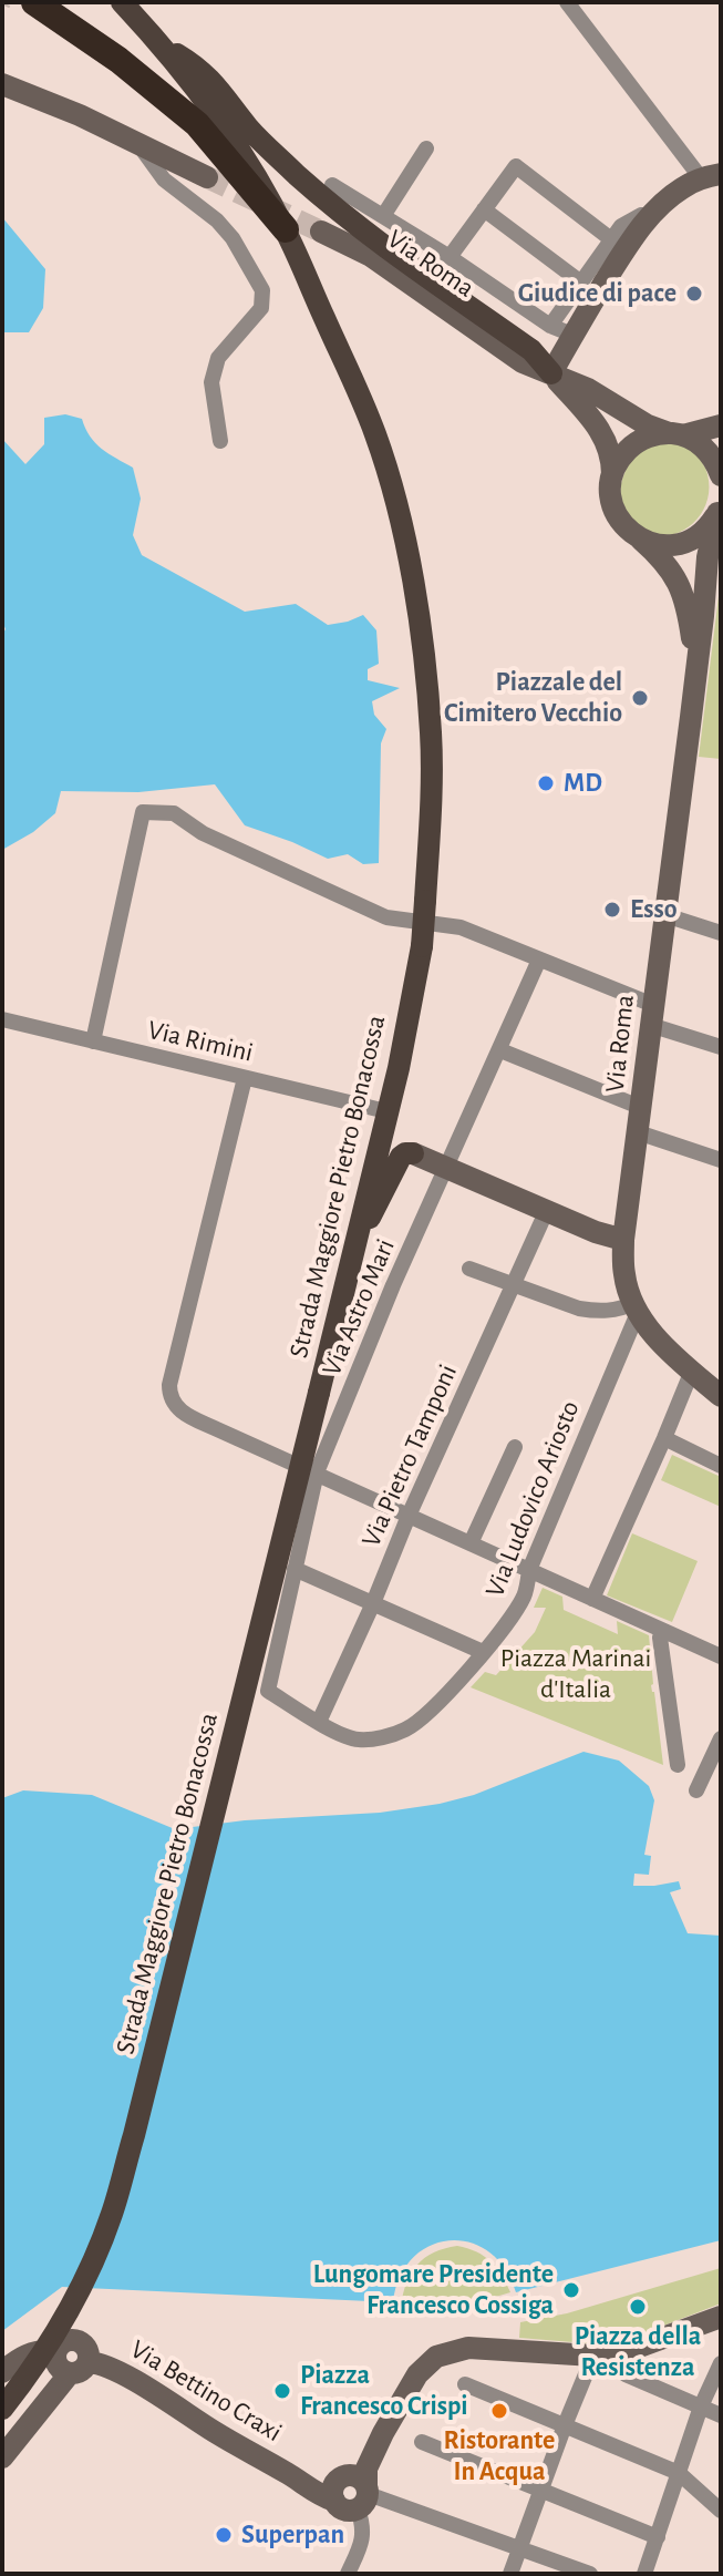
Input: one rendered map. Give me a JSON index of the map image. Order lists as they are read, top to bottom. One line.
{"streets":{"main road":["Via Roma","Strada Maggiore Pietro Bonacossa","Via Bettino Craxi"],"street":["Via Rimini","Via Astro Mari","Via Pietro Tamponi","Via Ludovico Ariosto"]},"crossings":[["Via Roma","Via Ludovico Ariosto"],["Via Rimini","Strada Maggiore Pietro Bonacossa"],["Via Astro Mari","Via Ludovico Ariosto"],["Via Pietro Tamponi","Via Ludovico Ariosto"]],"parks":["Piazza Marinai d'Italia"],"places":["Giudice di pace","Piazzale del Cimitero Vecchio","MD","Esso","Lungomare Presidente Francesco Cossiga","Piazza della Resistenza","Piazza Francesco Crispi","Ristorante In Acqua","Superpan"]}
